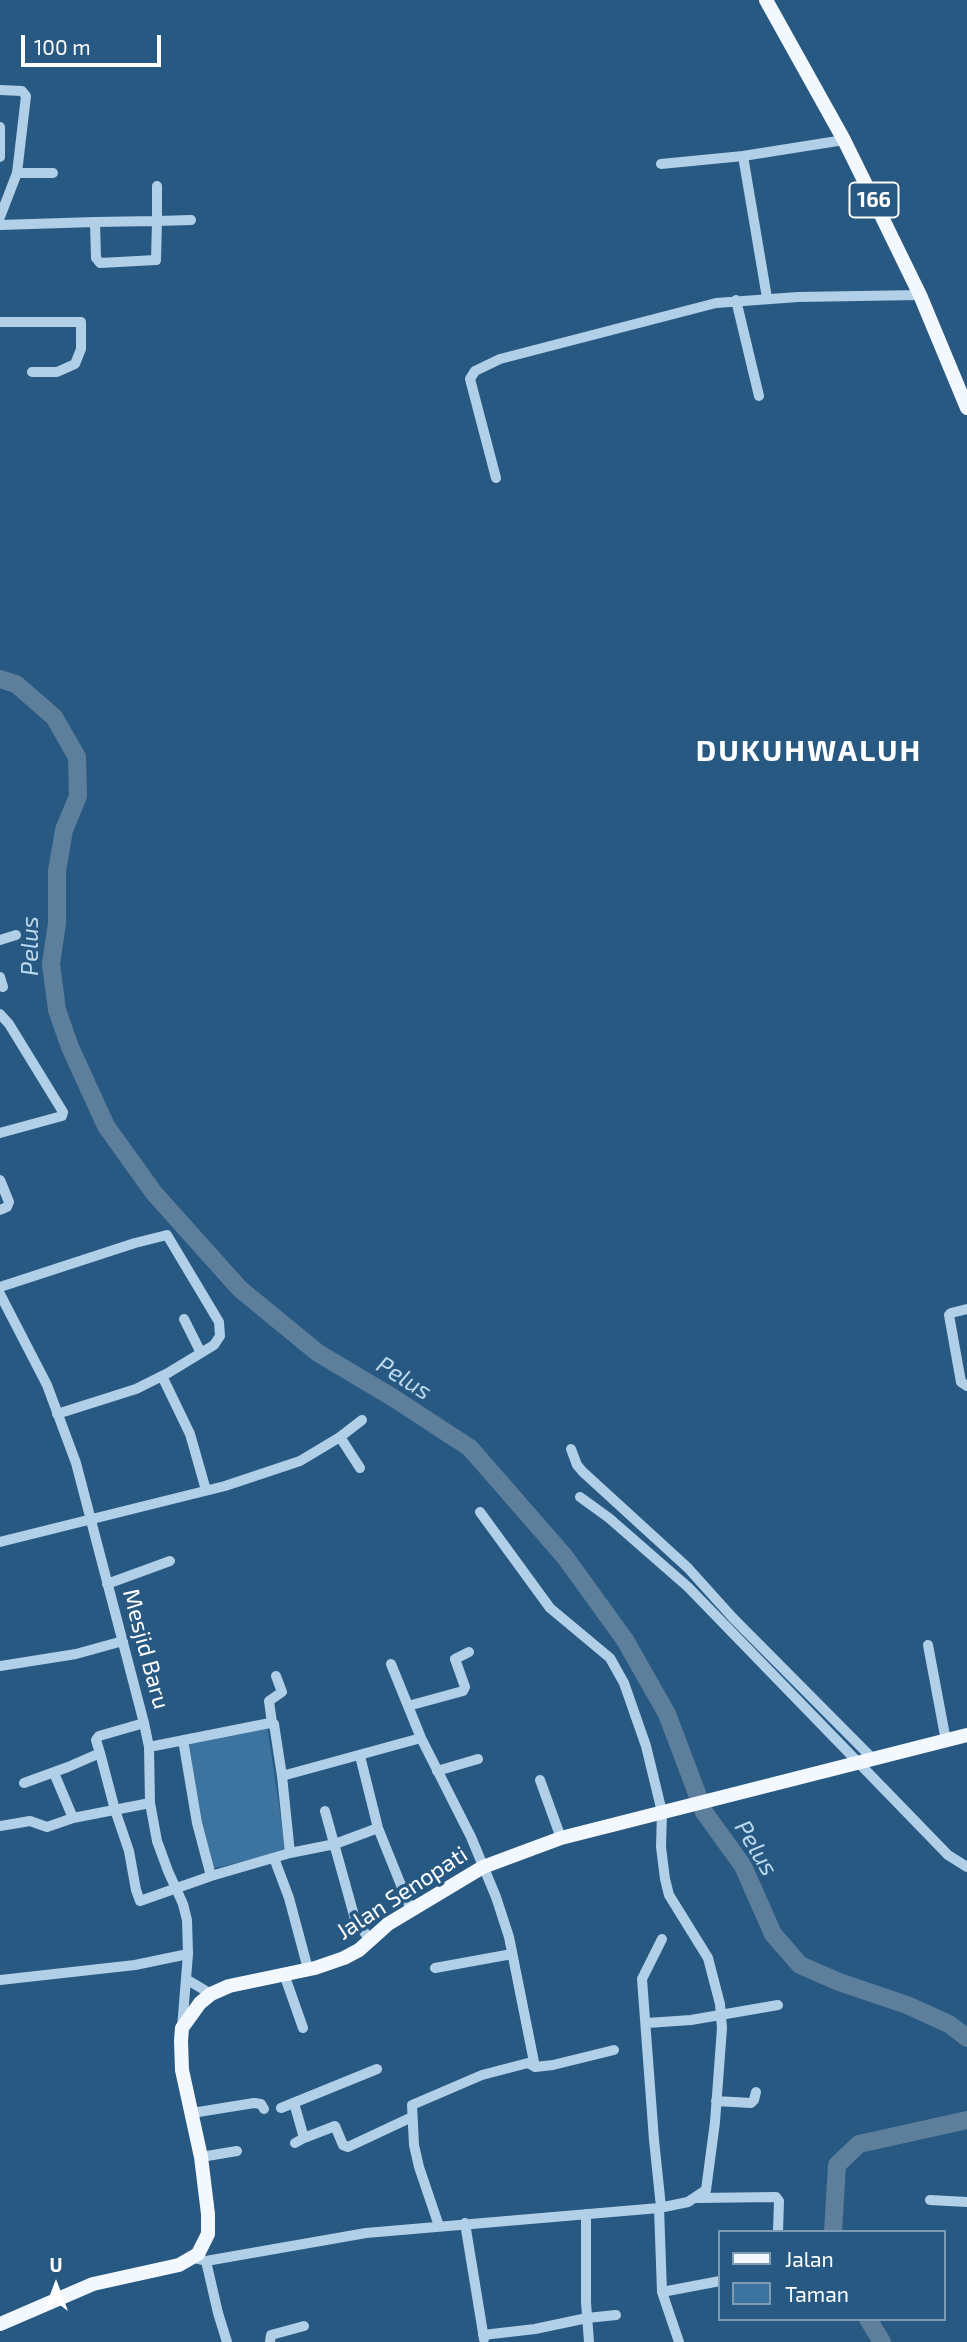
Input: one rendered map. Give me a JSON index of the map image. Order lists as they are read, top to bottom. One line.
{"streets":{"main road":["166","Jalan Senopati"],"street":["Mesjid Baru"]},"crossings":[["Mesjid Baru","Jalan Senopati"]],"districts":["DUKUHWALUH"],"water":["Pelus"],"legend":["Jalan","Taman"],"scale_bar":"100 m","north":"top"}
